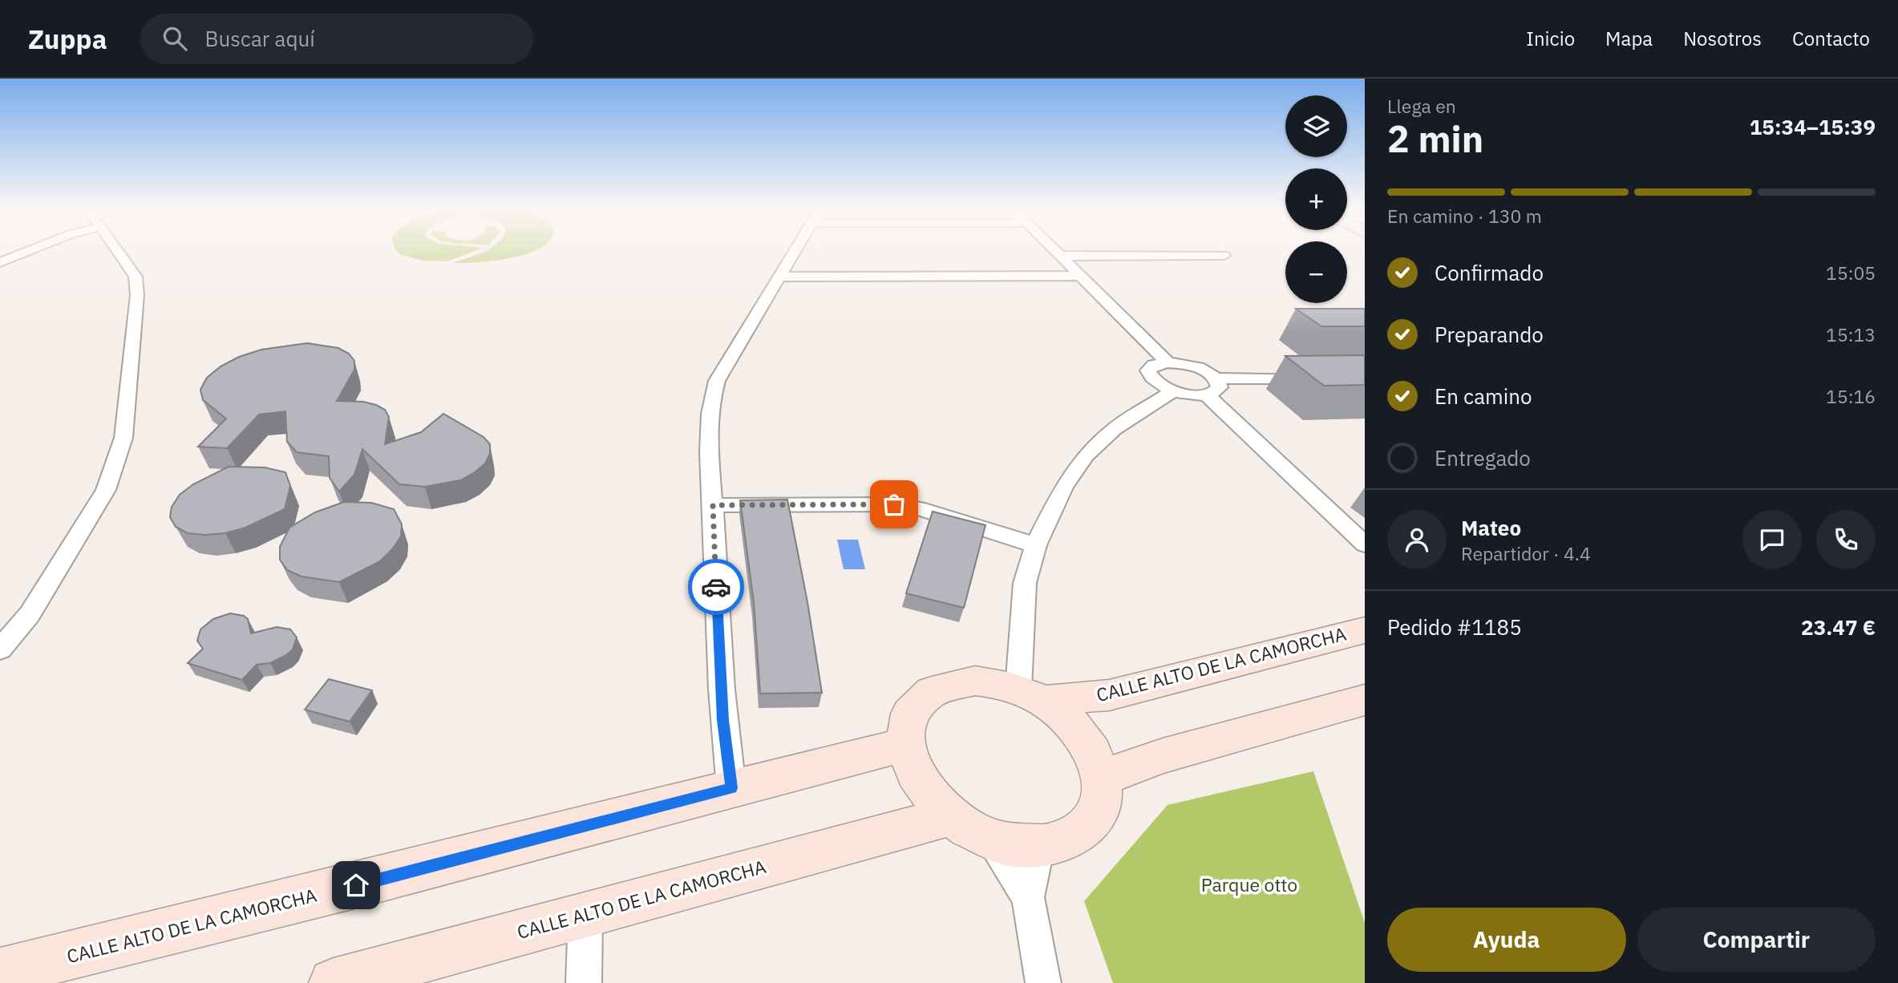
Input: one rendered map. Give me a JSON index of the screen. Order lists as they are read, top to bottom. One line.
{"streets":{"street":["CALLE ALTO DE LA CAMORCHA"]},"parks":["Parque otto"],"page":{"header":"Zuppa","search":"Buscar aquí","nav":["Inicio","Mapa","Nosotros","Contacto"],"heading":["2 min","Llega en","15:34–15:39"],"panel":["Mateo","Repartidor · 4.4","Pedido #1185","23.47 €"],"map_buttons":["+","−"],"bar":"En camino · 130 m","list":[["Confirmado","15:05"],["Preparando","15:13"],["En camino","15:16"],"Entregado"],"buttons":["Ayuda","Compartir"]}}
